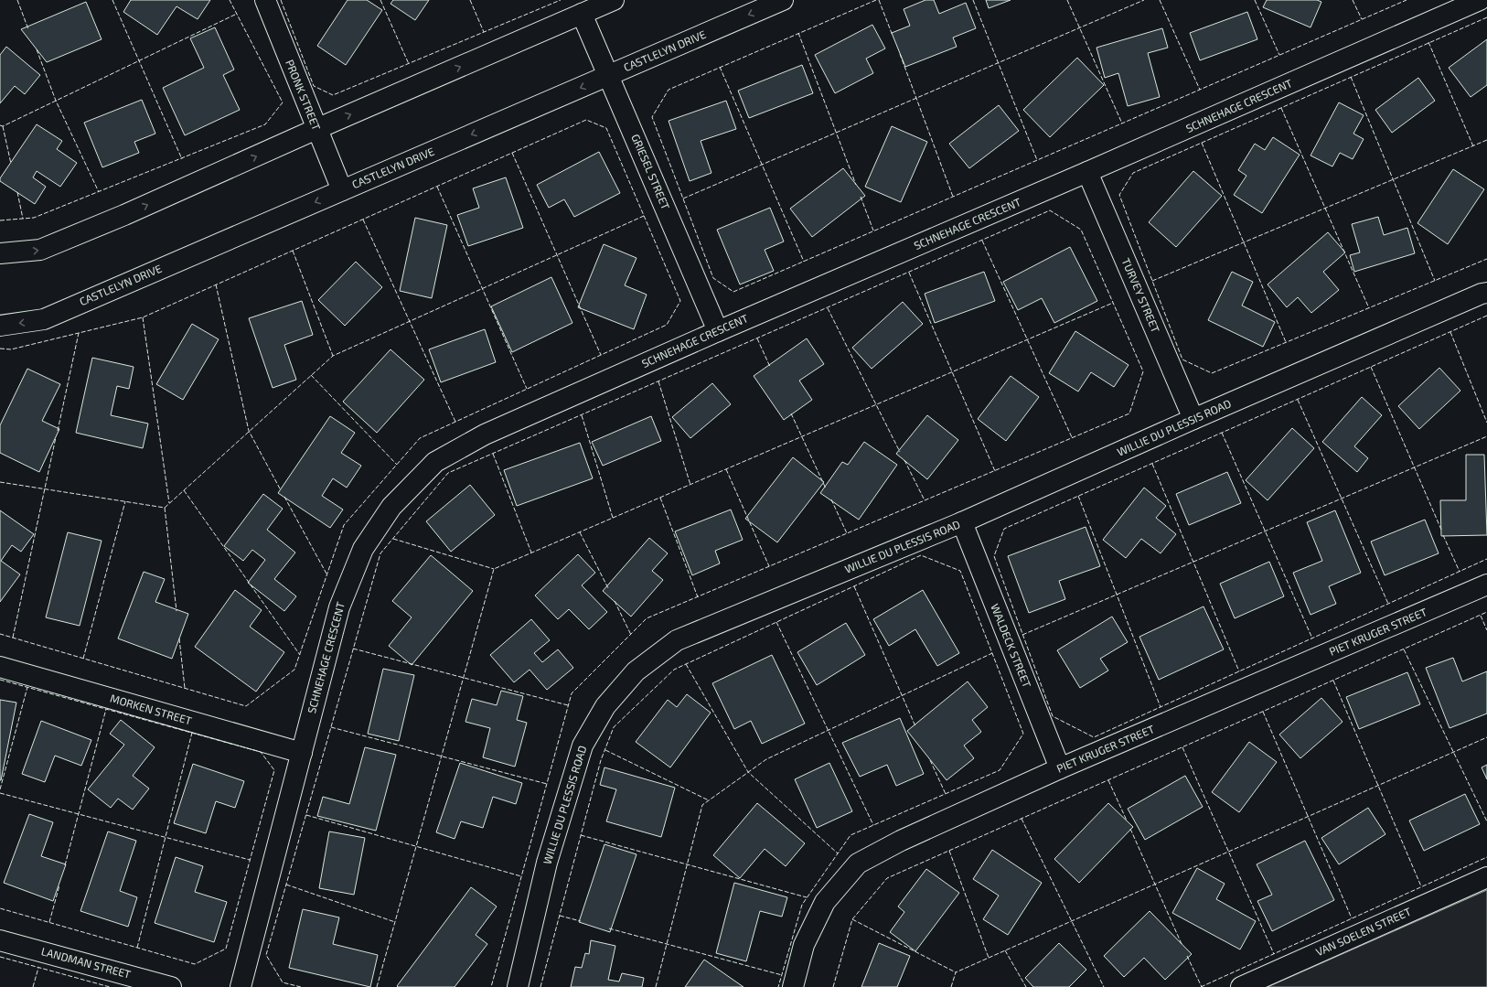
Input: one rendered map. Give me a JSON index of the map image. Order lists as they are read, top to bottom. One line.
{"streets":{"street":["CASTLELYN DRIVE","PRONK STREET","SCHNEHAGE CRESCENT","GRIESEL STREET","TURVEY STREET","WILLIE DU PLESSIS ROAD","PIET KRUGER STREET","WALDECK STREET","MORKEN STREET","VAN SOELEN STREET","LANDMAN STREET"]},"crossings":[["CASTLELYN DRIVE","PRONK STREET"],["CASTLELYN DRIVE","GRIESEL STREET"],["SCHNEHAGE CRESCENT","GRIESEL STREET"],["SCHNEHAGE CRESCENT","TURVEY STREET"],["SCHNEHAGE CRESCENT","MORKEN STREET"],["TURVEY STREET","WILLIE DU PLESSIS ROAD"],["WILLIE DU PLESSIS ROAD","WALDECK STREET"],["PIET KRUGER STREET","WALDECK STREET"]]}
